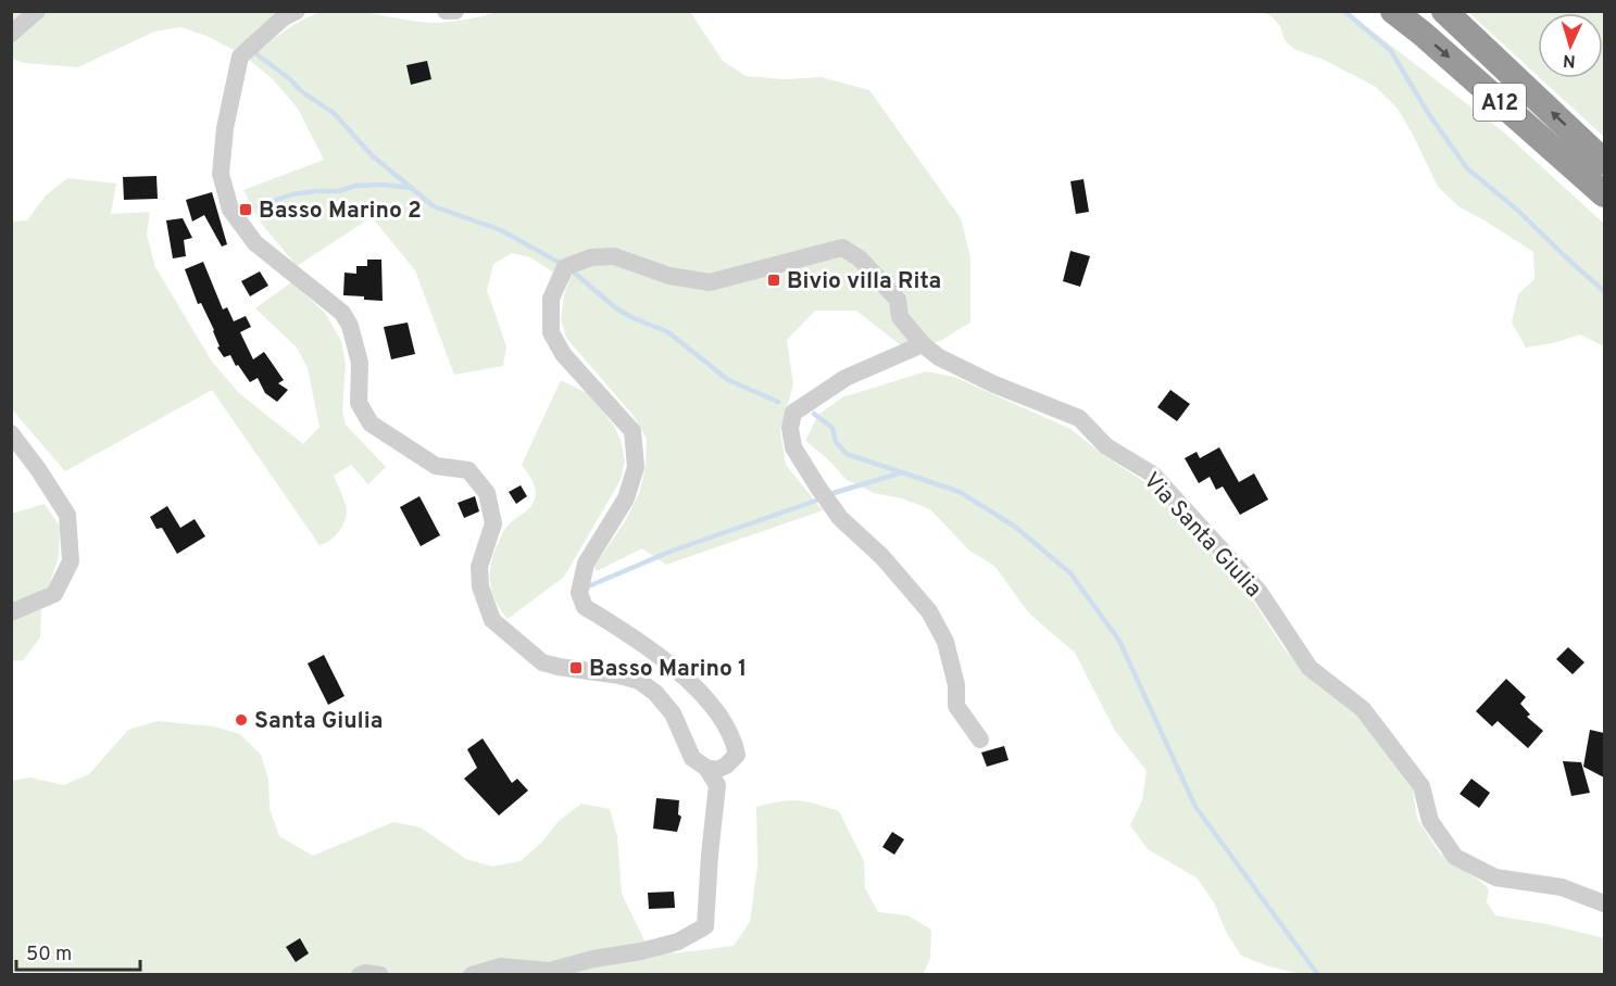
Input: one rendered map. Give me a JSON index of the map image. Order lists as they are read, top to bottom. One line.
{"streets":{"highway":["A12"],"street":["Via Santa Giulia"]},"places":{"transit":["Basso Marino 2","Bivio villa Rita","Basso Marino 1"],"other":["Santa Giulia"]},"scale_bar":"50 m","north":"bottom"}
